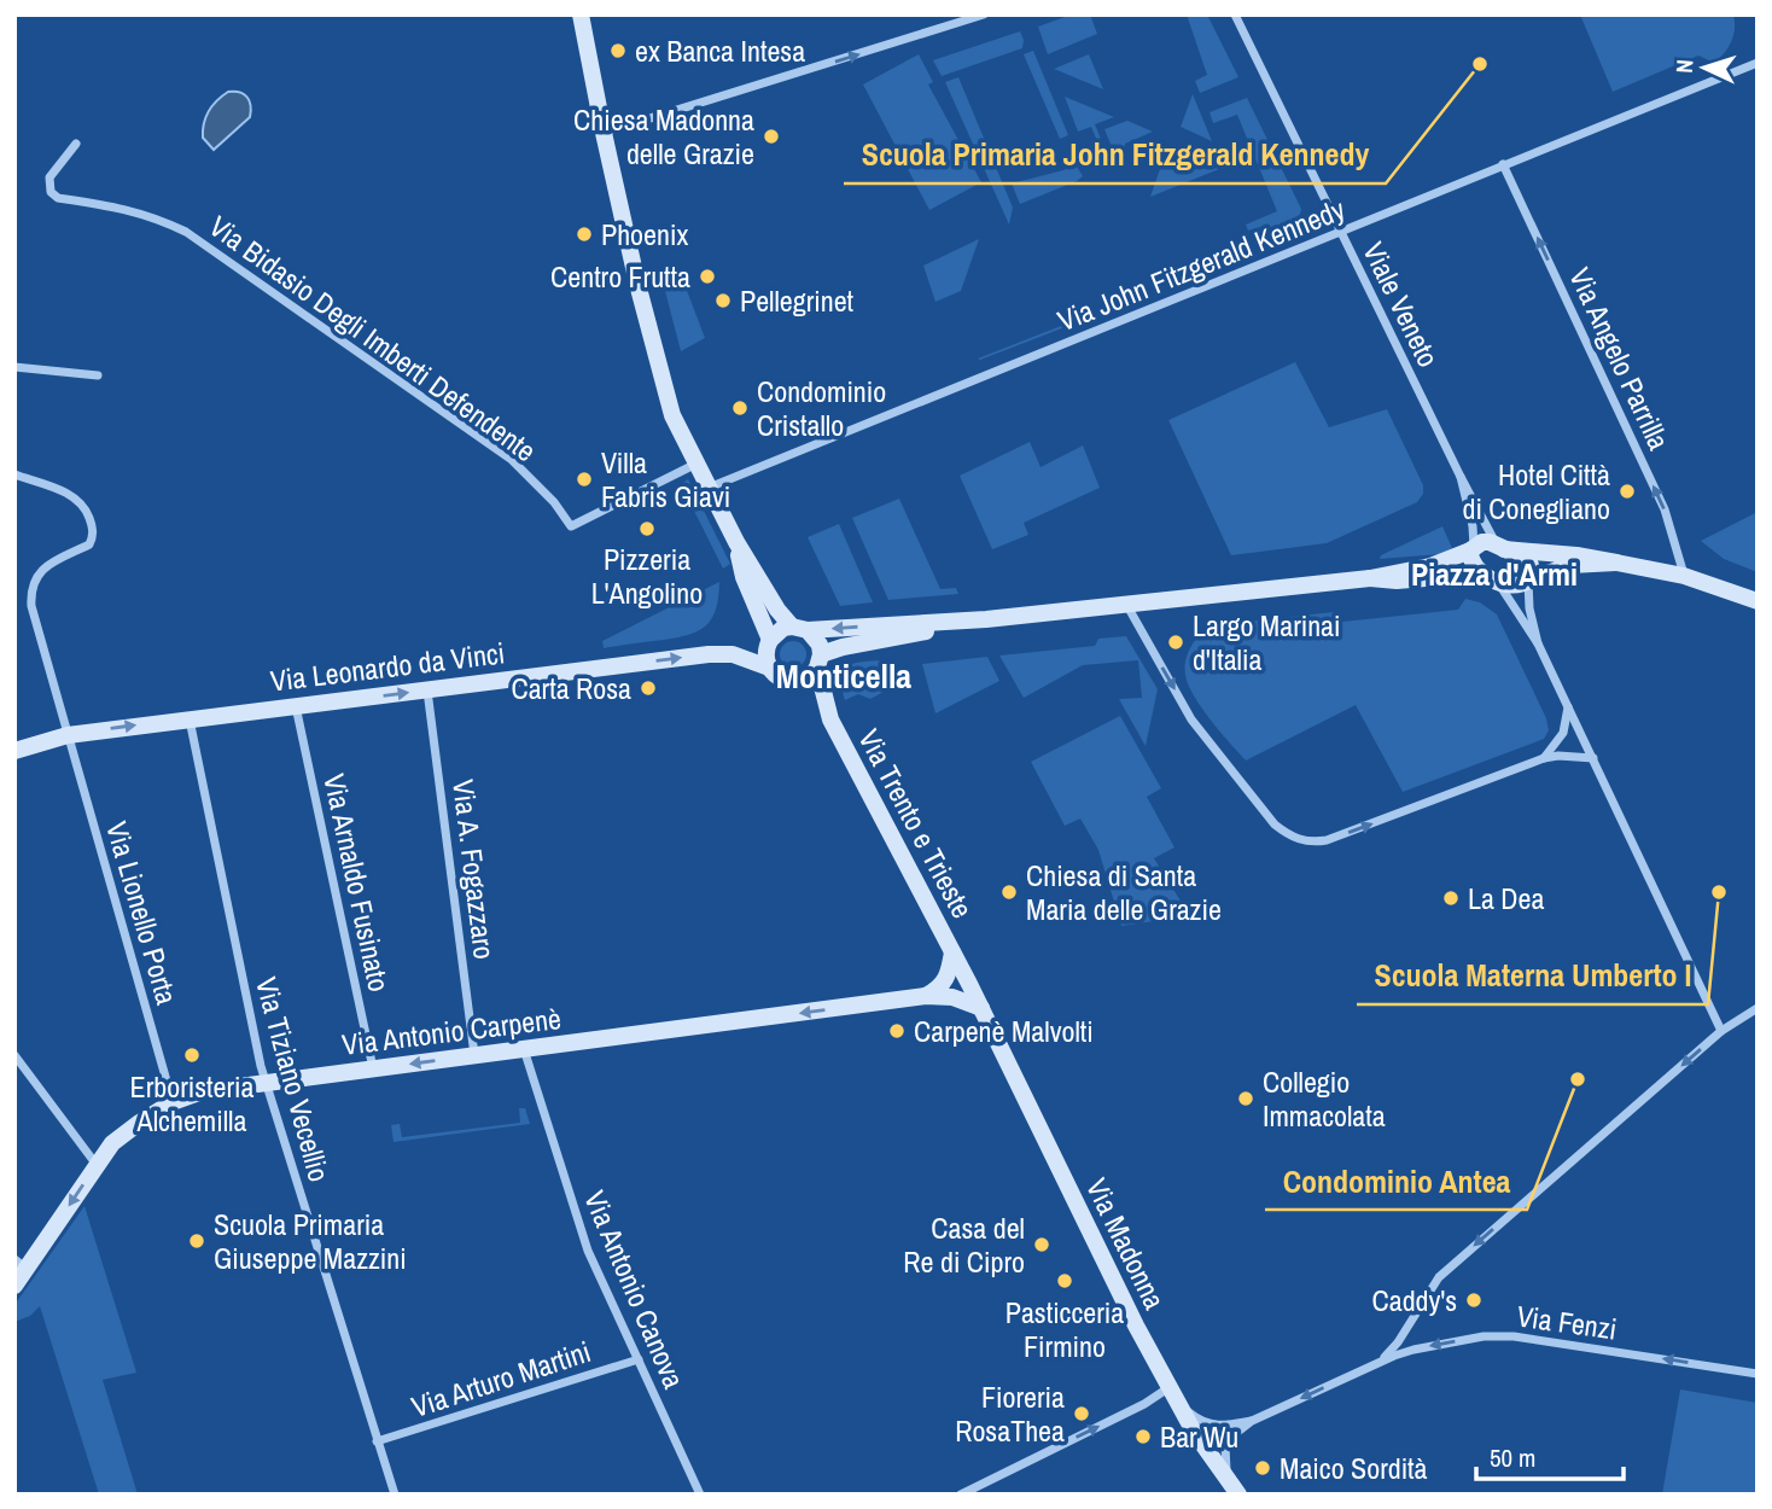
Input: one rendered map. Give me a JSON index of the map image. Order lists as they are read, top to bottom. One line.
{"streets":{"street":["Via John Fitzgerald Kennedy","Viale Veneto","Via Bidasio Degli Imberti Defendente","Via Angelo Parrilla","Via Leonardo da Vinci","Via Trento e Trieste","Via A. Fogazzaro","Via Arnaldo Fusinato","Via Lionello Porta","Via Antonio Carpenè","Via Tiziano Vecellio","Via Madonna","Via Antonio Canova","Via Fenzi","Via Arturo Martini"]},"crossings":[["Via John Fitzgerald Kennedy","Viale Veneto"],["Via John Fitzgerald Kennedy","Via Angelo Parrilla"],["Via Leonardo da Vinci","Via Trento e Trieste"],["Via Leonardo da Vinci","Via A. Fogazzaro"],["Via Leonardo da Vinci","Via Arnaldo Fusinato"],["Via Leonardo da Vinci","Via Lionello Porta"],["Via Leonardo da Vinci","Via Tiziano Vecellio"],["Via Trento e Trieste","Via Antonio Carpenè"],["Via Trento e Trieste","Via Madonna"],["Via A. Fogazzaro","Via Antonio Carpenè"],["Via Arnaldo Fusinato","Via Antonio Carpenè"],["Via Lionello Porta","Via Antonio Carpenè"],["Via Antonio Carpenè","Via Tiziano Vecellio"],["Via Antonio Carpenè","Via Madonna"],["Via Antonio Carpenè","Via Antonio Canova"],["Via Tiziano Vecellio","Via Arturo Martini"],["Via Antonio Canova","Via Arturo Martini"]],"one_way":["Via Angelo Parrilla","Via Leonardo da Vinci","Via Antonio Carpenè","Via Fenzi"],"districts":["Piazza d'Armi","Monticella"],"places":["ex Banca Intesa","Scuola Primaria John Fitzgerald Kennedy","Chiesa Madonna delle Grazie","Phoenix","Centro Frutta","Pellegrinet","Condominio Cristallo","Villa Fabris Giavi","Hotel Città di Conegliano","Pizzeria L'Angolino","Largo Marinai d'Italia","Carta Rosa","Chiesa di Santa Maria delle Grazie","Scuola Materna Umberto I","La Dea","Carpenè Malvolti","Erboristeria Alchemilla","Condominio Antea","Collegio Immacolata","Scuola Primaria Giuseppe Mazzini","Casa del Re di Cipro","Pasticceria Firmino","Caddy's","Fioreria RosaThea","Bar Wu","Maico Sordità"],"scale_bar":"50 m","north":"left"}
